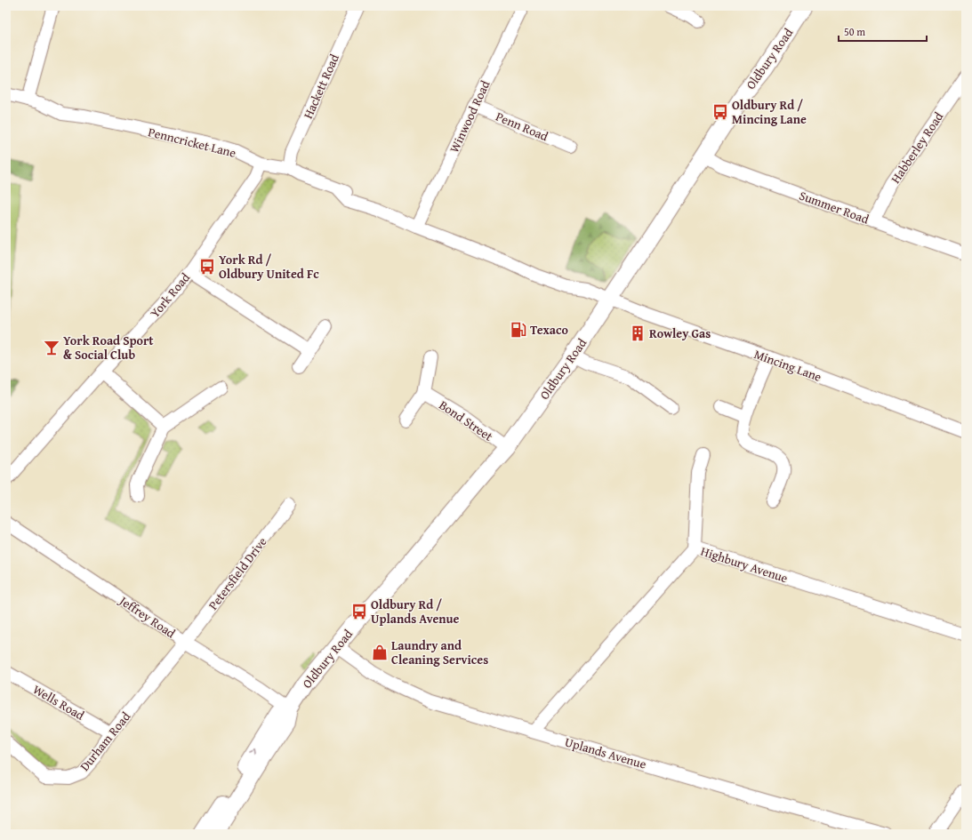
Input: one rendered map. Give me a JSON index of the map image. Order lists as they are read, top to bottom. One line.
{"streets":{"main road":["Oldbury Road"],"street":["Hackett Road","Winwood Road","Penn Road","Penncricket Lane","Habberley Road","Summer Road","York Road","Mincing Lane","Bond Street","Highbury Avenue","Petersfield Drive","Jeffrey Road","Wells Road","Durham Road","Uplands Avenue"]},"crossings":[["Oldbury Road","Penncricket Lane"],["Oldbury Road","Summer Road"],["Oldbury Road","Mincing Lane"],["Oldbury Road","Bond Street"],["Oldbury Road","Jeffrey Road"],["Oldbury Road","Uplands Avenue"],["Hackett Road","Penncricket Lane"],["Winwood Road","Penn Road"],["Winwood Road","Penncricket Lane"],["Penncricket Lane","York Road"],["Penncricket Lane","Mincing Lane"],["Habberley Road","Summer Road"],["Highbury Avenue","Uplands Avenue"],["Petersfield Drive","Jeffrey Road"],["Petersfield Drive","Durham Road"],["Jeffrey Road","Durham Road"],["Wells Road","Durham Road"]],"places":{"bus stop":["Oldbury Rd / Mincing Lane","York Rd / Oldbury United Fc","Oldbury Rd / Uplands Avenue"],"fuel station":["Texaco"],"building":["Rowley Gas"],"bar":["York Road Sport & Social Club"],"shop":["Laundry and Cleaning Services"]},"scale_bar":"50 m"}
